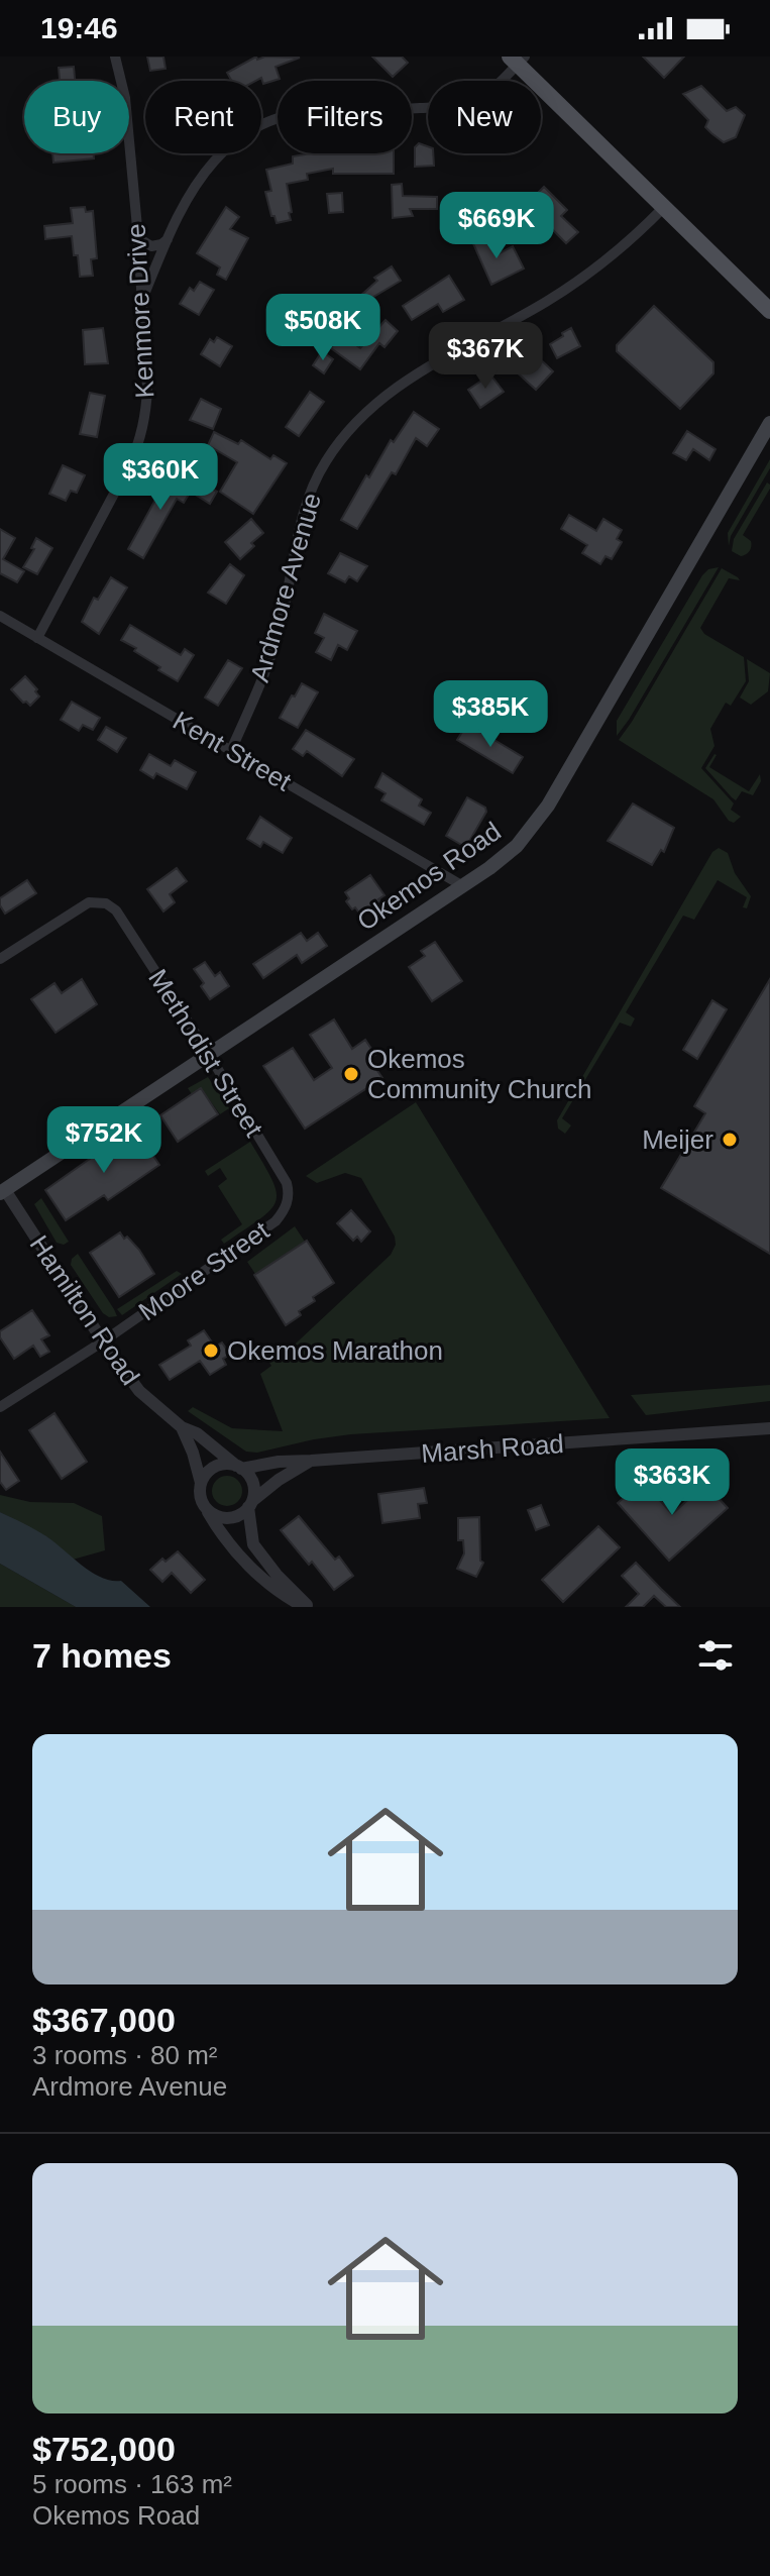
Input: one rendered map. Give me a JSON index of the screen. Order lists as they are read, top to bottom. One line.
{"streets":{"main road":["Okemos Road"],"street":["Kenmore Drive","Ardmore Avenue","Kent Street","Methodist Street","Moore Street","Hamilton Road","Marsh Road"]},"crossings":[["Kenmore Drive","Kent Street"],["Ardmore Avenue","Kent Street"],["Kent Street","Okemos Road"],["Okemos Road","Methodist Street"],["Okemos Road","Hamilton Road"],["Methodist Street","Moore Street"],["Moore Street","Hamilton Road"],["Hamilton Road","Marsh Road"]],"places":["Okemos Community Church","Meijer","Okemos Marathon"],"page":{"status":"19:46","chip":["Buy","Rent","Filters","New"],"price":["$669K","$508K","$367K","$360K","$385K","$752K","$363K"],"heading":"7 homes","list":[{"name":"$367,000","note":"3 rooms · 80 m² · Ardmore Avenue"},{"name":"$752,000","note":"5 rooms · 163 m² · Okemos Road"}]}}
